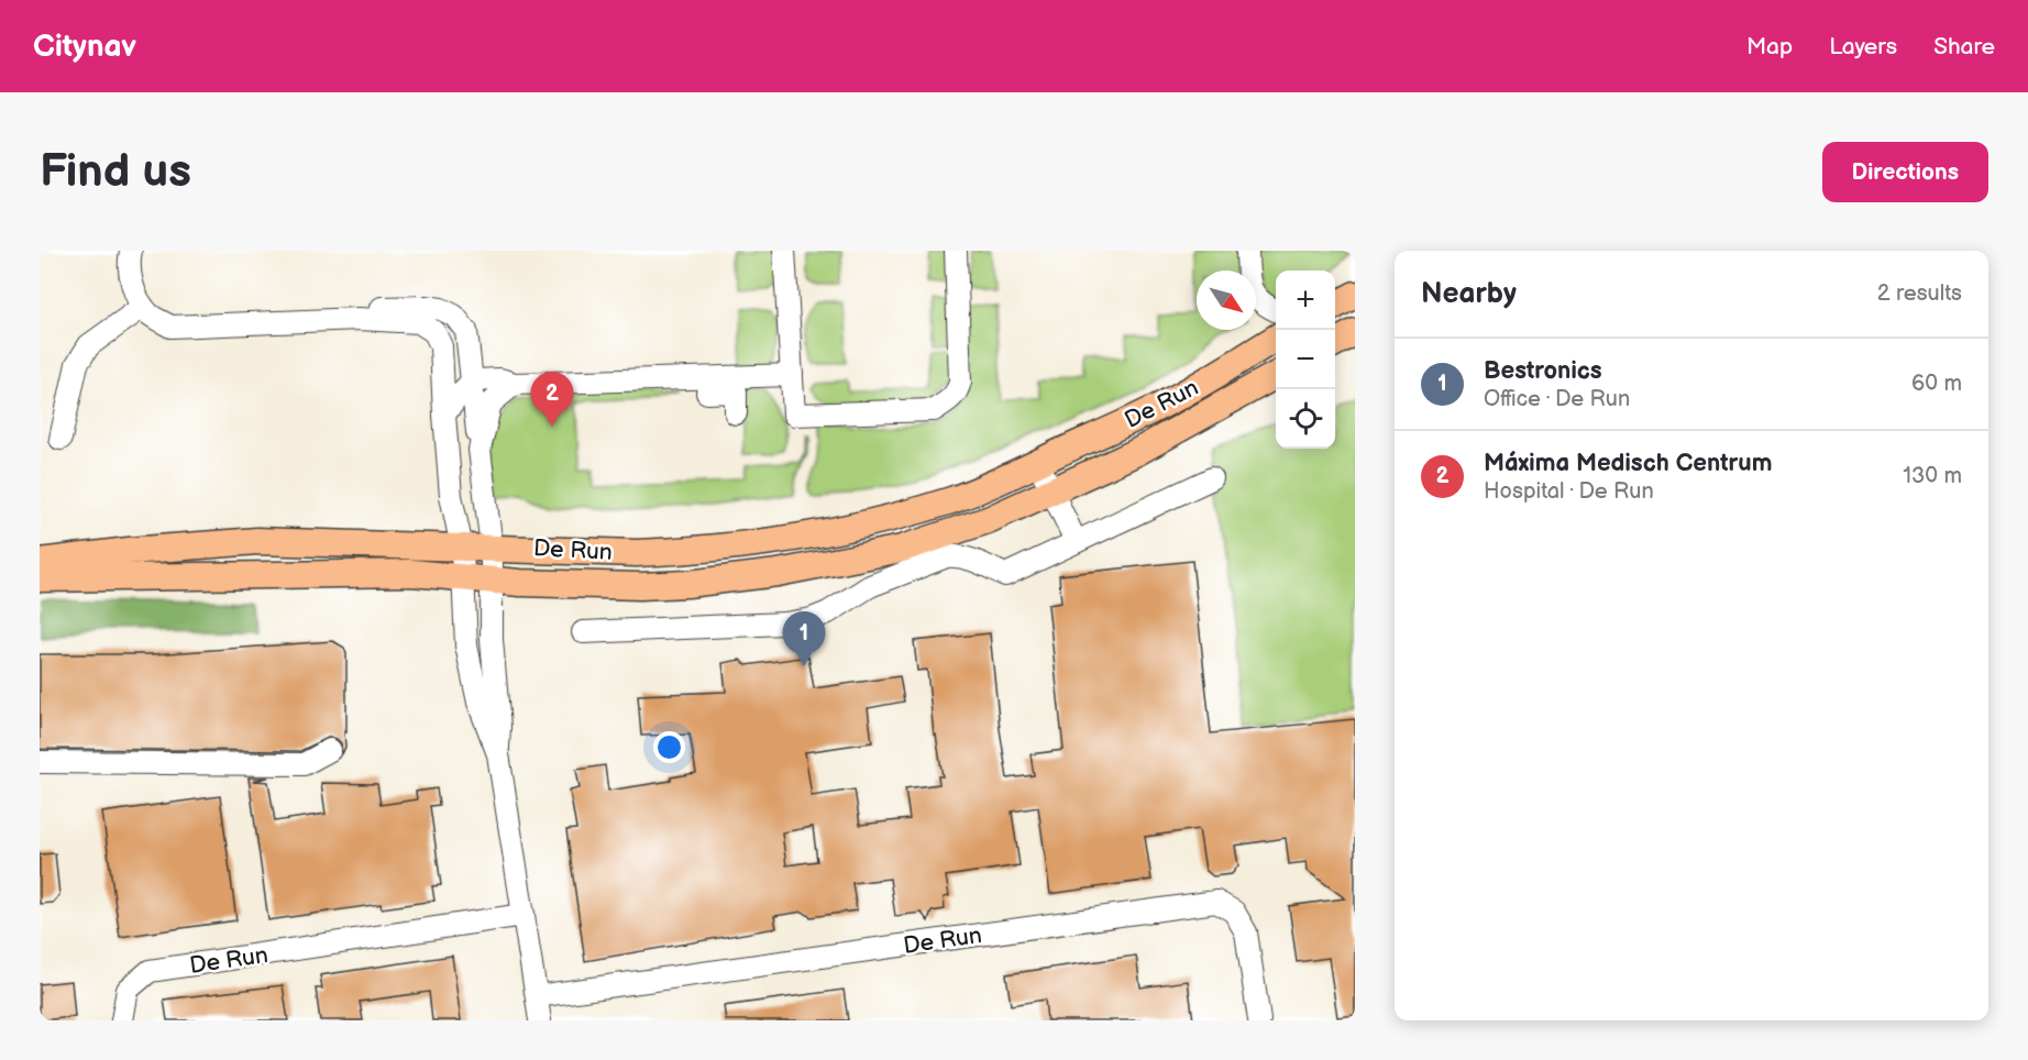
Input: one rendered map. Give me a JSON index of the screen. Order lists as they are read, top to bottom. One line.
{"streets":{"main road":["De Run"]},"north":"bottom right","page":{"header":"Citynav","nav":["Map","Layers","Share"],"buttons":"Directions","title":"Find us","heading":["Nearby","2 results"],"map_buttons":["+","−"],"list":[{"mark":"1","name":"Bestronics","note":"Office · De Run","value":"60 m"},{"mark":"2","name":"Máxima Medisch Centrum","note":"Hospital · De Run","value":"130 m"}],"pins":["2","1"]}}
